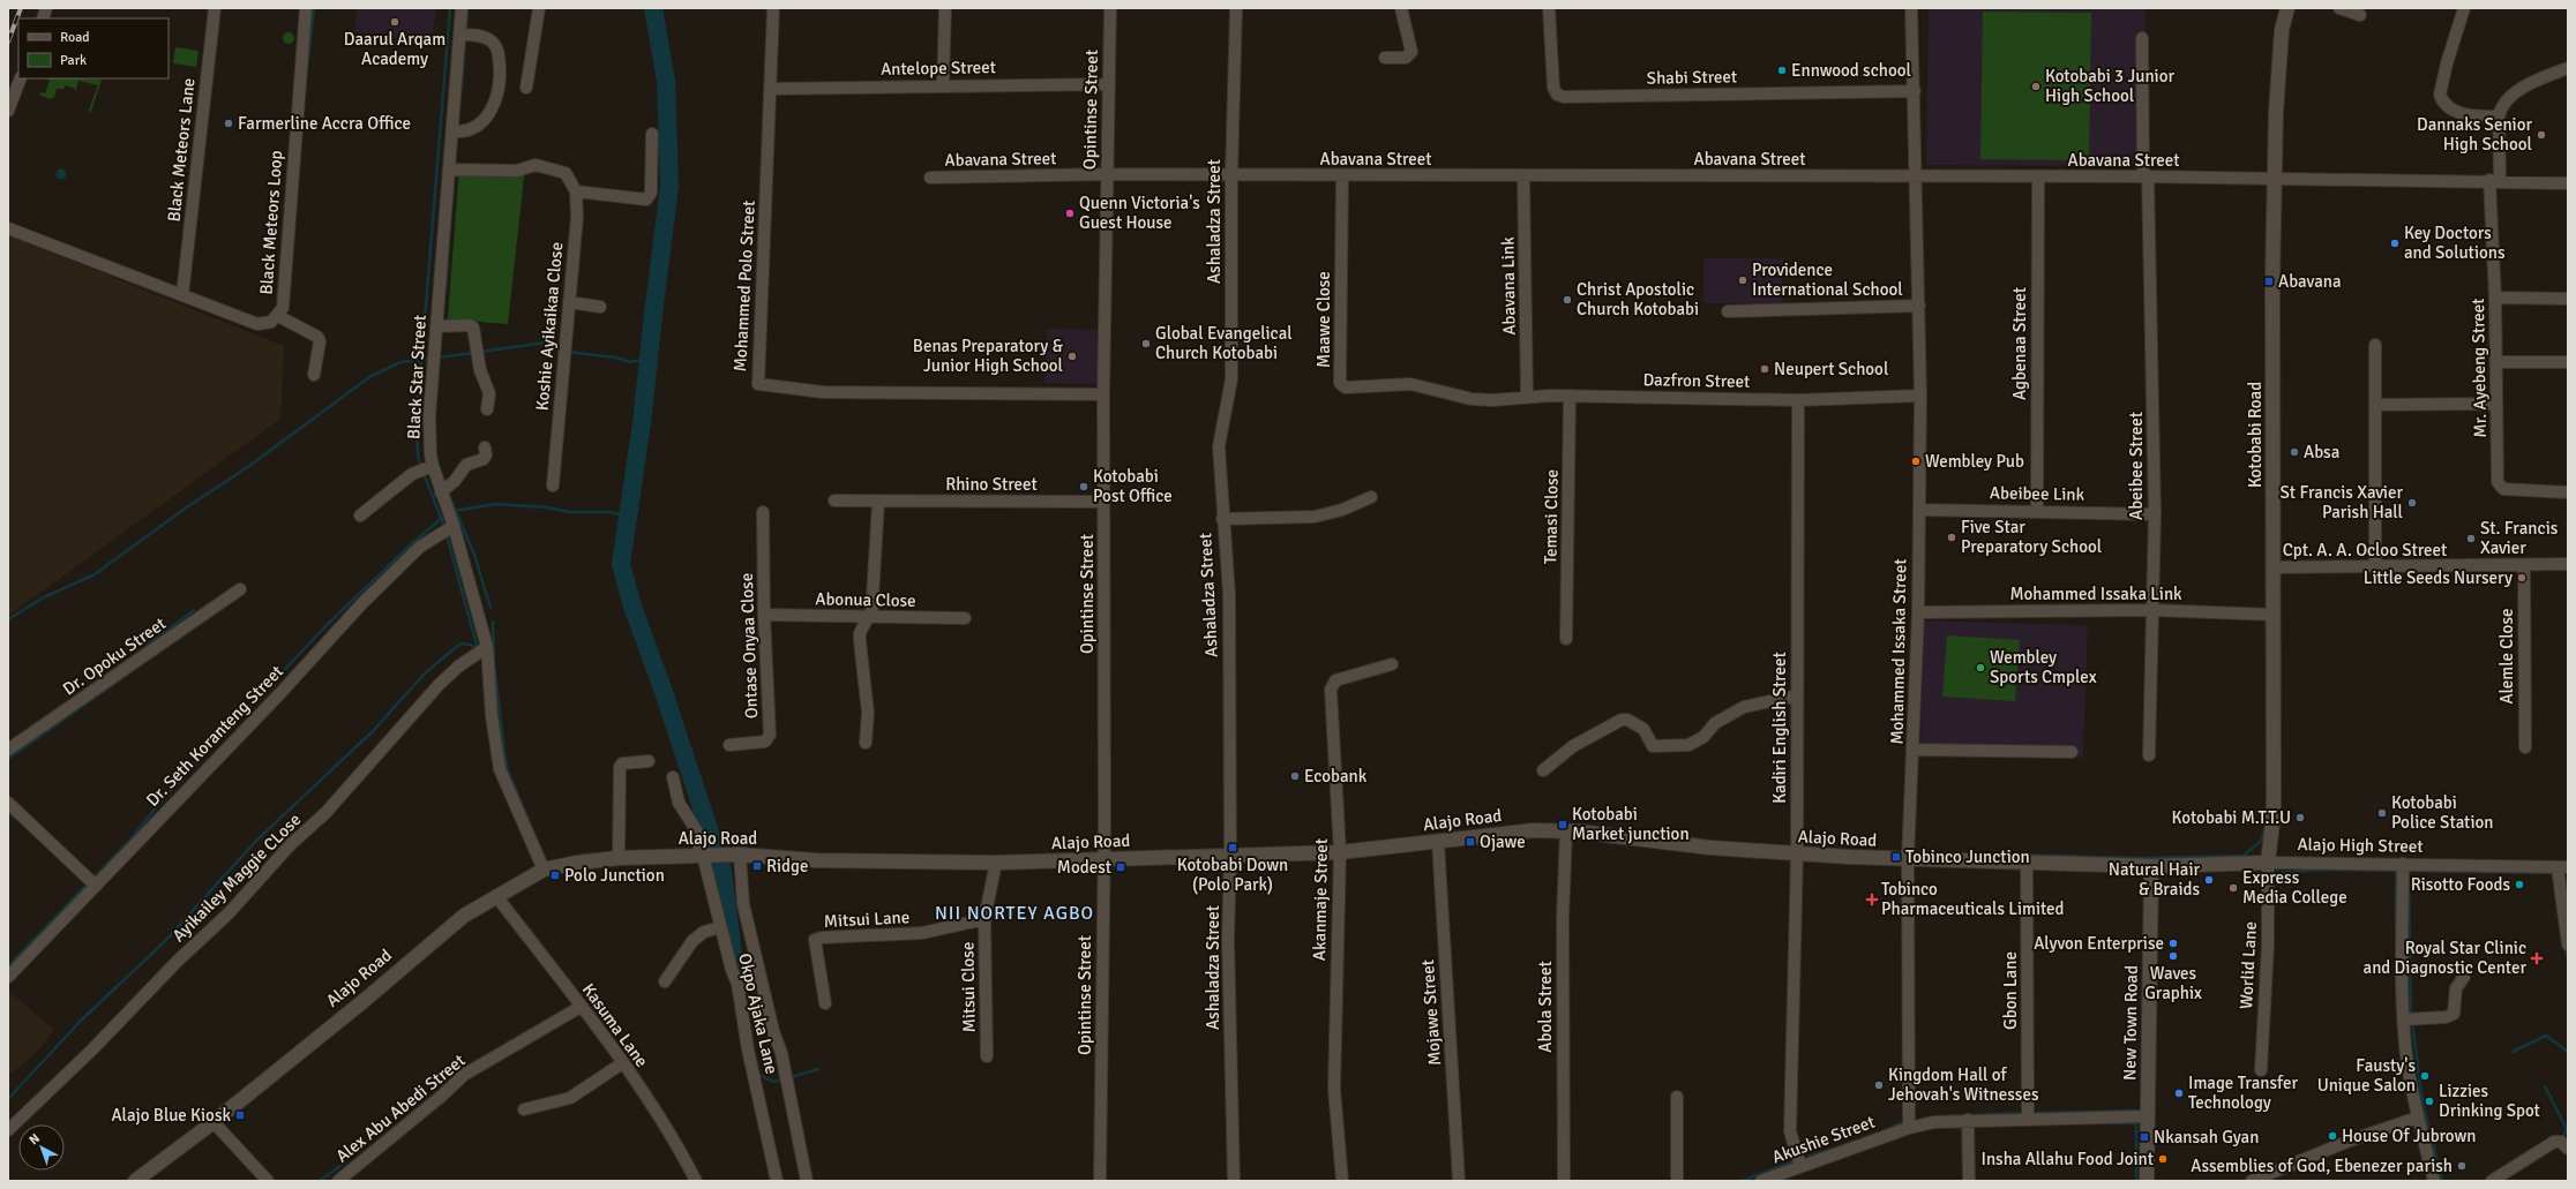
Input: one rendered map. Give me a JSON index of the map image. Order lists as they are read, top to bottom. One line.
{"streets":{"street":["Antelope Street","Shabi Street","Opintinse Street","Black Meteors Lane","Abavana Street","Ashaladza Street","Black Meteors Loop","Mohammed Polo Street","Abavana Link","Maawe Close","Koshie Ayikaikaa Close","Agbenaa Street","Mr. Ayebeng Street","Black Star Street","Dazfron Street","Kotobabi Road","Abeibee Street","Rhino Street","Abeibee Link","Temasi Close","Cpt. A. A. Ocloo Street","Mohammed Issaka Link","Abonua Close","Ontase Onyaa Close","Mohammed Issaka Street","Dr. Opoku Street","Alemle Close","Kadiri English Street","Dr. Seth Koranteng Street","Alajo Road","Alajo High Street","Ayikailey Maggie CLose","Akanmaje Street","Mitsui Lane","Worlid Lane","Mitsui Close","Gbon Lane","Abola Street","Mojawe Street","Okpo Ajaka Lane","New Town Road","Kasuma Lane","Alex Abu Abedi Street","Akushie Street"]},"crossings":[["Antelope Street","Opintinse Street"],["Antelope Street","Mohammed Polo Street"],["Shabi Street","Mohammed Issaka Street"],["Opintinse Street","Abavana Street"],["Opintinse Street","Mohammed Polo Street"],["Opintinse Street","Rhino Street"],["Opintinse Street","Alajo Road"],["Black Meteors Lane","Black Meteors Loop"],["Abavana Street","Ashaladza Street"],["Abavana Street","Abavana Link"],["Abavana Street","Maawe Close"],["Abavana Street","Agbenaa Street"],["Abavana Street","Mr. Ayebeng Street"],["Abavana Street","Kotobabi Road"],["Abavana Street","Abeibee Street"],["Abavana Street","Mohammed Issaka Street"],["Ashaladza Street","Alajo Road"],["Abavana Link","Maawe Close"],["Abavana Link","Dazfron Street"],["Maawe Close","Dazfron Street"],["Koshie Ayikaikaa Close","Black Star Street"],["Agbenaa Street","Abeibee Link"],["Black Star Street","Dr. Seth Koranteng Street"],["Black Star Street","Alajo Road"],["Black Star Street","Ayikailey Maggie CLose"],["Dazfron Street","Temasi Close"],["Dazfron Street","Mohammed Issaka Street"],["Dazfron Street","Kadiri English Street"],["Kotobabi Road","Cpt. A. A. Ocloo Street"],["Kotobabi Road","Mohammed Issaka Link"],["Kotobabi Road","Alajo High Street"],["Kotobabi Road","Worlid Lane"],["Abeibee Street","Abeibee Link"],["Abeibee Street","Mohammed Issaka Link"],["Abeibee Link","Mohammed Issaka Street"],["Cpt. A. A. Ocloo Street","Alemle Close"],["Mohammed Issaka Link","Mohammed Issaka Street"],["Abonua Close","Ontase Onyaa Close"],["Mohammed Issaka Street","Alajo Road"],["Mohammed Issaka Street","Akushie Street"],["Kadiri English Street","Alajo Road"],["Kadiri English Street","Akushie Street"],["Alajo Road","Alajo High Street"],["Alajo Road","Akanmaje Street"],["Alajo Road","Mitsui Close"],["Alajo Road","Gbon Lane"],["Alajo Road","Abola Street"],["Alajo Road","Mojawe Street"],["Alajo Road","Okpo Ajaka Lane"],["Alajo Road","New Town Road"],["Alajo Road","Kasuma Lane"],["Alajo High Street","Worlid Lane"],["Alajo High Street","New Town Road"],["Mitsui Lane","Mitsui Close"],["Gbon Lane","Akushie Street"],["New Town Road","Akushie Street"],["Kasuma Lane","Alex Abu Abedi Street"]],"districts":["NII NORTEY AGBO"],"places":{"other":["Daarul Arqam Academy","Ennwood school","Kotobabi 3 Junior High School","Farmerline Accra Office","Dannaks Senior High School","Quenn Victoria's Guest House","Key Doctors and Solutions","Providence International School","Christ Apostolic Church Kotobabi","Global Evangelical Church Kotobabi","Benas Preparatory & Junior High School","Neupert School","Absa","Wembley Pub","Kotobabi Post Office","St Francis Xavier Parish Hall","Five Star Preparatory School","St. Francis Xavier","Little Seeds Nursery","Wembley Sports Cmplex","Ecobank","Kotobabi Police Station","Kotobabi M.T.T.U","Natural Hair & Braids","Risotto Foods","Express Media College","Alyvon Enterprise","Waves Graphix","Fausty's Unique Salon","Kingdom Hall of Jehovah's Witnesses","Image Transfer Technology","Lizzies Drinking Spot","House Of Jubrown","Insha Allahu Food Joint","Assemblies of God, Ebenezer parish"],"transit":["Abavana","Kotobabi Market junction","Ojawe","Kotobabi Down (Polo Park)","Tobinco Junction","Ridge","Modest","Polo Junction","Alajo Blue Kiosk","Nkansah Gyan"],"health":["Tobinco Pharmaceuticals Limited","Royal Star Clinic and Diagnostic Center"]},"legend":["Road","Park"],"north":"top left"}
